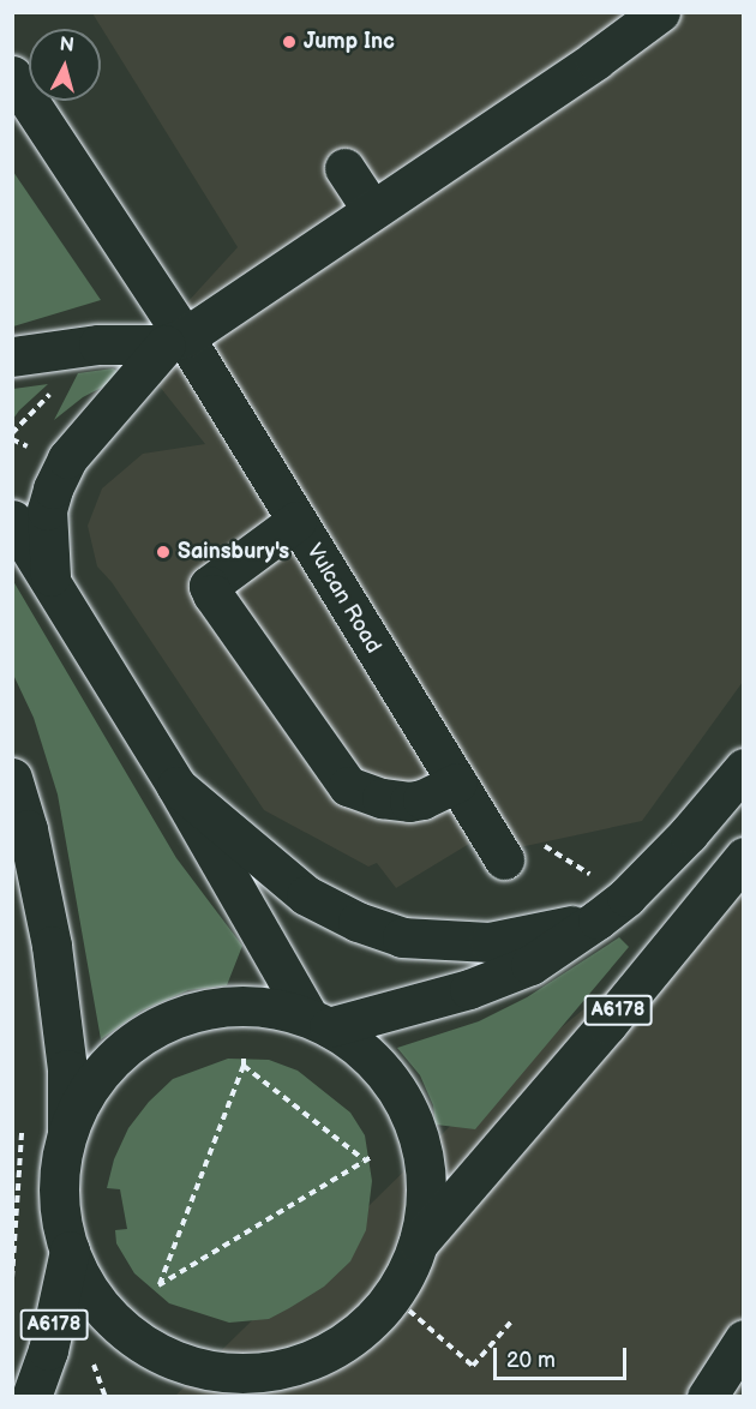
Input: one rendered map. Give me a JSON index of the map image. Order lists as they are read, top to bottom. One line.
{"streets":{"street":["Vulcan Road","A6178"]},"places":["Jump Inc","Sainsbury's"],"scale_bar":"20 m","north":"top"}
